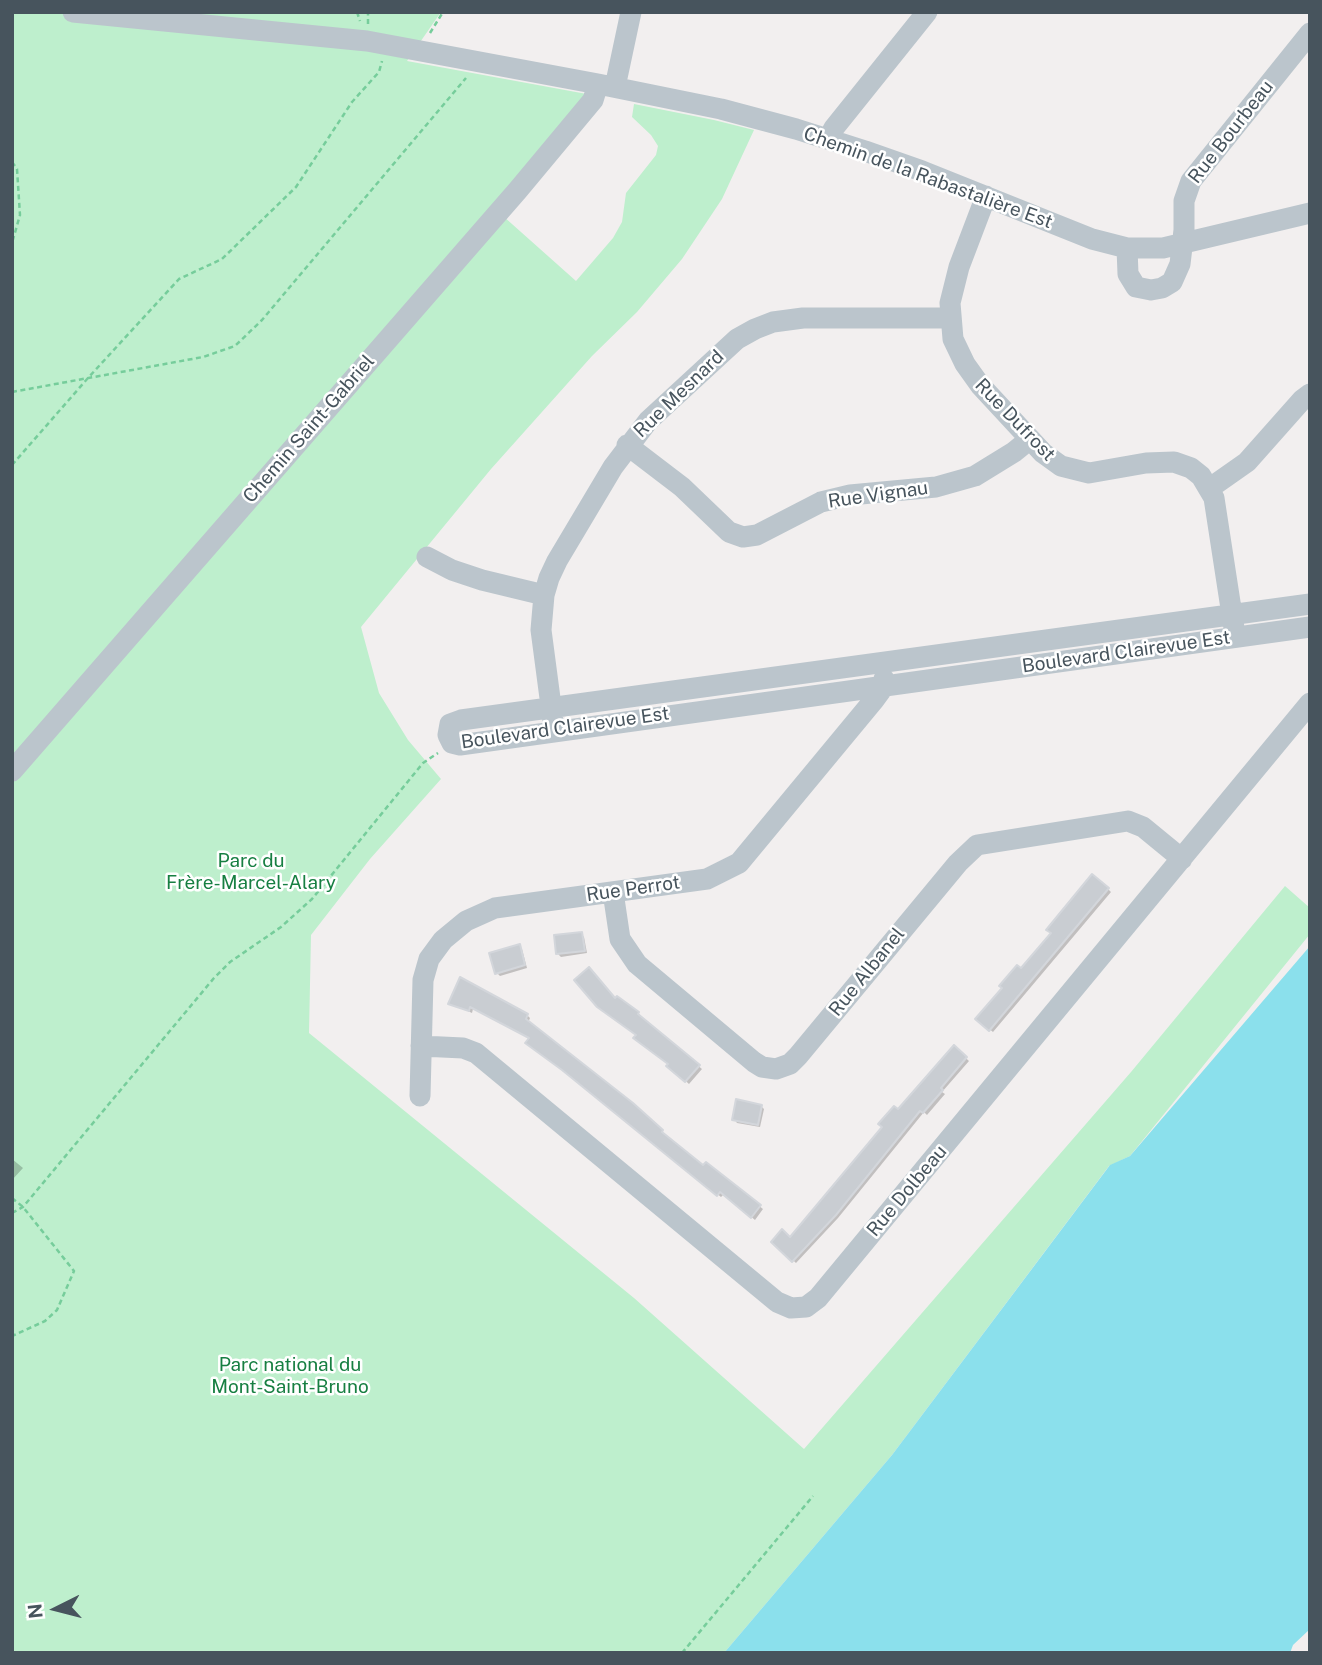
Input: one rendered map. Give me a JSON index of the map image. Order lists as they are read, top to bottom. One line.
{"streets":{"street":["Rue Bourbeau","Chemin de la Rabastalière Est","Rue Mesnard","Rue Dufrost","Chemin Saint-Gabriel","Rue Vignau","Boulevard Clairevue Est","Rue Perrot","Rue Albanel","Rue Dolbeau"]},"crossings":[["Rue Bourbeau","Chemin de la Rabastalière Est"],["Chemin de la Rabastalière Est","Rue Dufrost"],["Chemin de la Rabastalière Est","Chemin Saint-Gabriel"],["Rue Mesnard","Rue Dufrost"],["Rue Mesnard","Rue Vignau"],["Rue Mesnard","Boulevard Clairevue Est"],["Rue Dufrost","Rue Vignau"],["Boulevard Clairevue Est","Rue Perrot"],["Rue Perrot","Rue Albanel"],["Rue Perrot","Rue Dolbeau"],["Rue Albanel","Rue Dolbeau"]],"parks":["Parc du Frère-Marcel-Alary","Parc national du Mont-Saint-Bruno"],"north":"left"}
